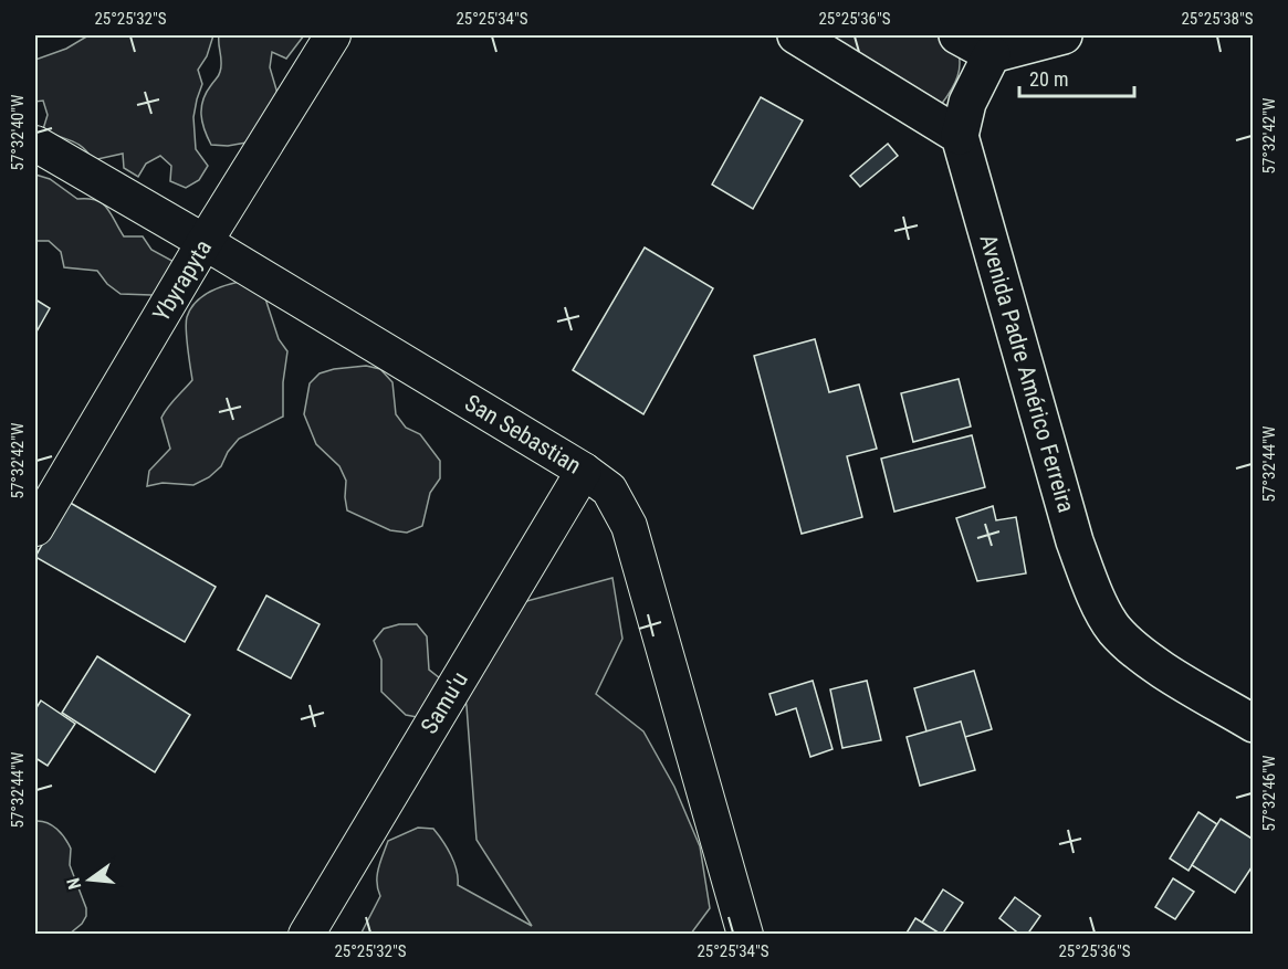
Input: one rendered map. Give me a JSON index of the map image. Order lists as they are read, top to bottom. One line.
{"streets":{"street":["Ybyrapyta","Avenida Padre Américo Ferreira","San Sebastian","Samu'u"]},"crossings":[["Ybyrapyta","San Sebastian"],["San Sebastian","Samu'u"]],"scale_bar":"20 m","north":"left","coordinates":["25°25'32\"S","25°25'34\"S","25°25'36\"S","25°25'38\"S","57°32'40\"W","57°32'42\"W","57°32'44\"W","57°32'46\"W"]}
